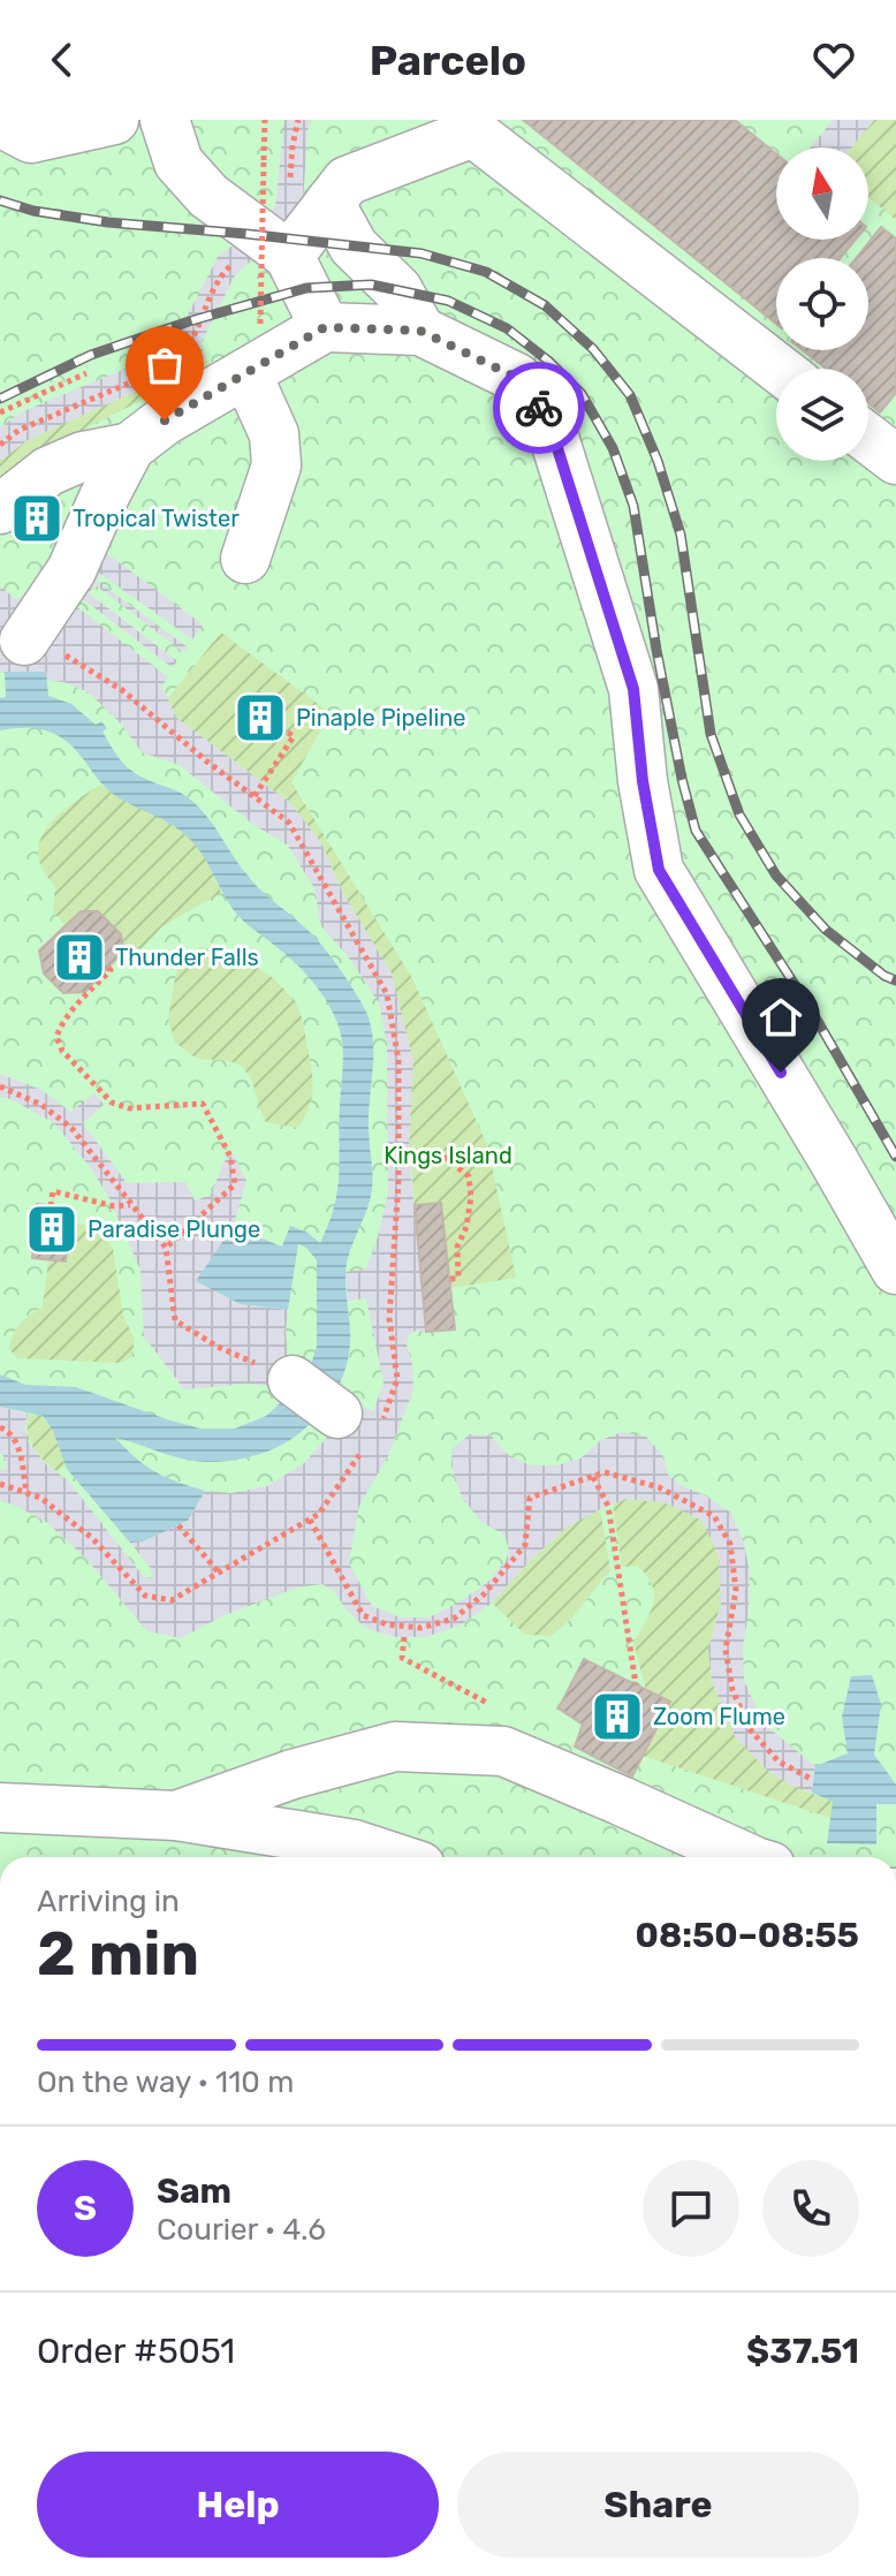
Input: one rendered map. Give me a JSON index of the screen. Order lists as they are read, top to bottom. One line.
{"parks":["Kings Island"],"places":{"building":["Tropical Twister","Pinaple Pipeline","Thunder Falls","Paradise Plunge","Zoom Flume"]},"north":"top","page":{"header":"Parcelo","heading":["2 min","Arriving in","08:50–08:55"],"panel":["Sam","Courier · 4.6","Order #5051","$37.51"],"bar":"On the way · 110 m","round":"S","buttons":["Help","Share"]}}
